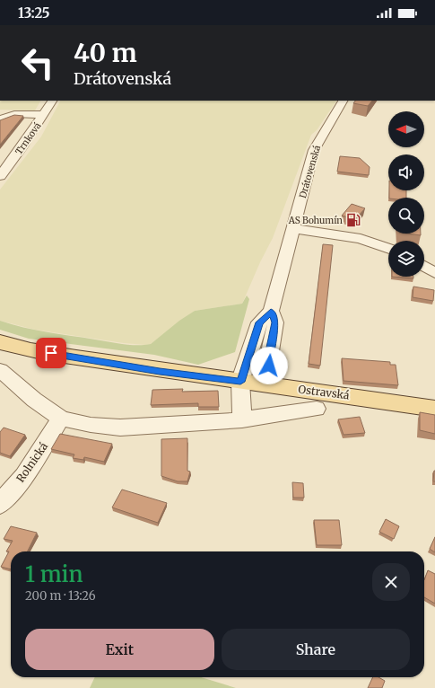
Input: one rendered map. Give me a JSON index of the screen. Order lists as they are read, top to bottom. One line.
{"streets":{"main road":["Ostravská"],"street":["Trnková","Drátovenská","Rolnická"]},"crossings":[["Drátovenská","Ostravská"],["Ostravská","Rolnická"]],"places":{"fuel station":["AS Bohumín"]},"north":"left","page":{"status":"13:25","turn":["40 m","Drátovenská"],"heading":["1 min","200 m · 13:26"],"buttons":["Exit","Share"]}}
